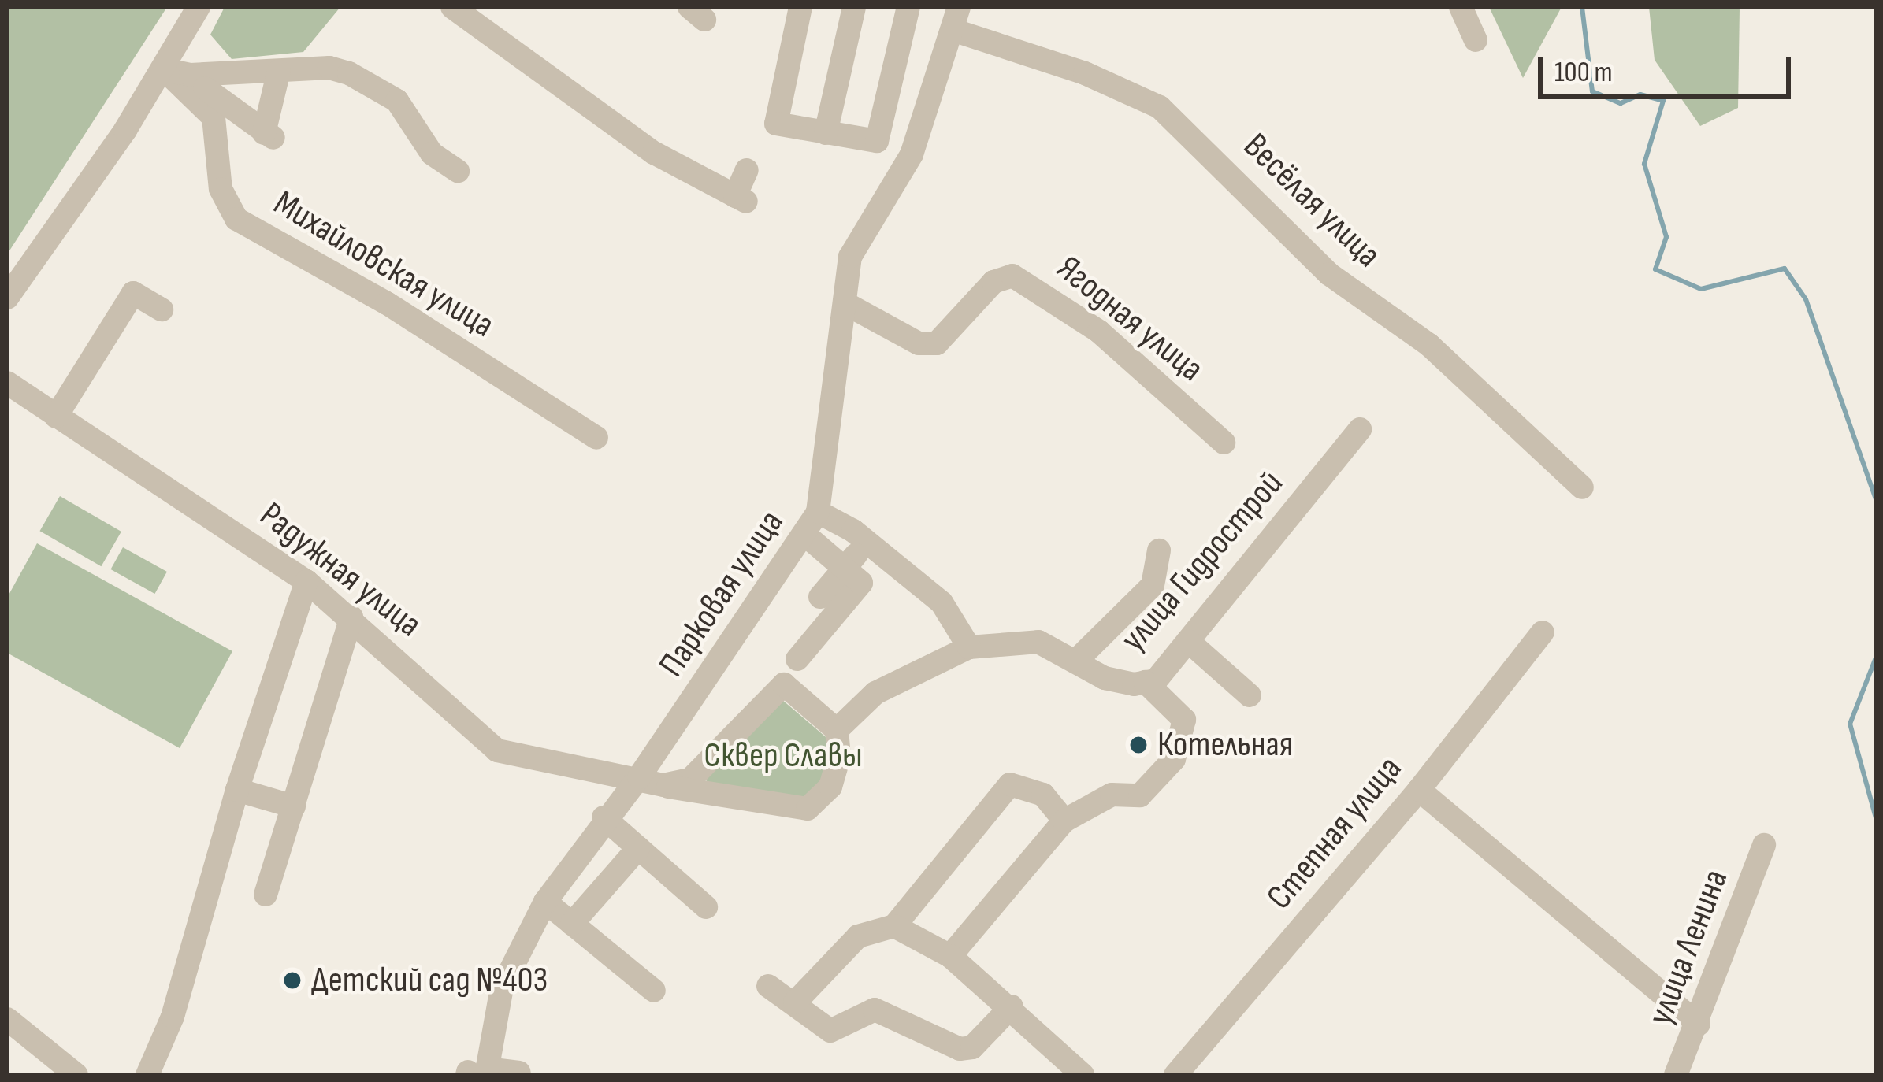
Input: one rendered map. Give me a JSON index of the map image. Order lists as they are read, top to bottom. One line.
{"streets":{"street":["Весёлая улица","Михайловская улица","Ягодная улица","улица Гидрострой","Радужная улица","Парковая улица","Степная улица","улица Ленина"]},"crossings":[["Весёлая улица","Парковая улица"],["Ягодная улица","Парковая улица"],["Радужная улица","Парковая улица"]],"parks":["Сквер Славы"],"places":["Котельная","Детский сад №403"],"scale_bar":"100 m"}
